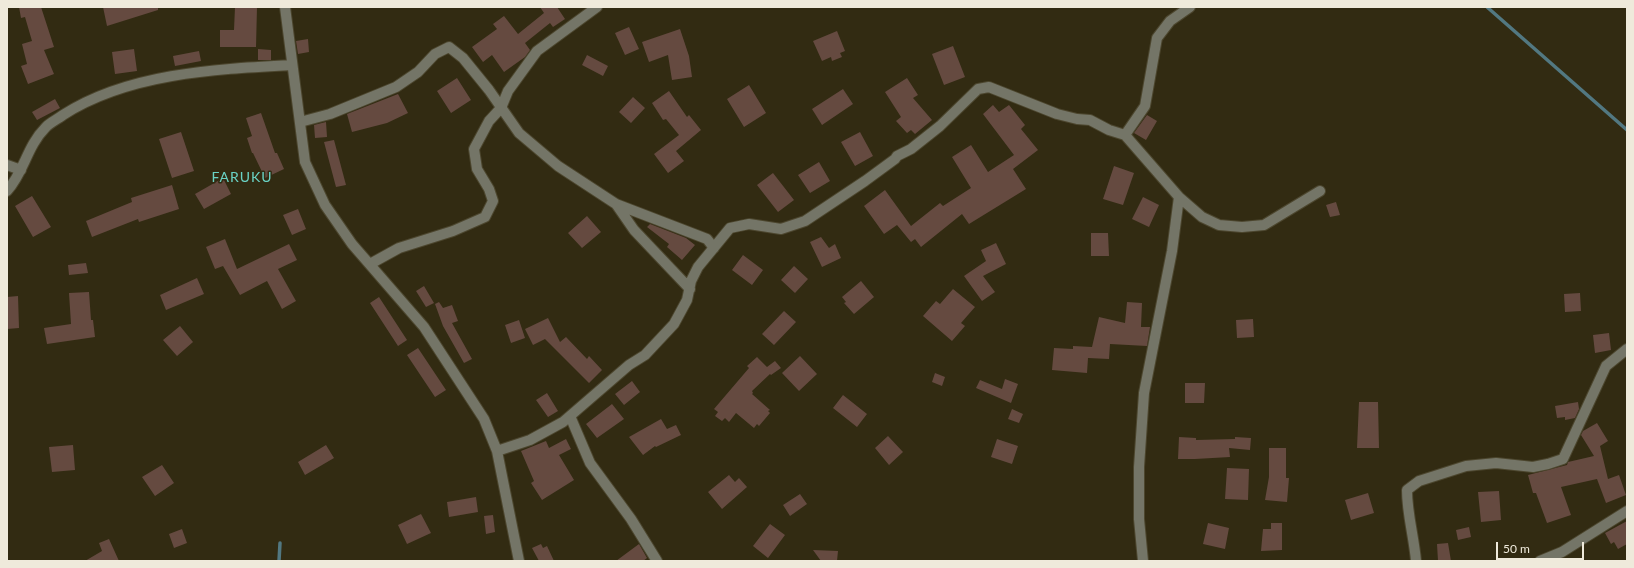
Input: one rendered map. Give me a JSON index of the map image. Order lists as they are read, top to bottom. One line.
{"districts":["FARUKU"],"scale_bar":"50 m"}
